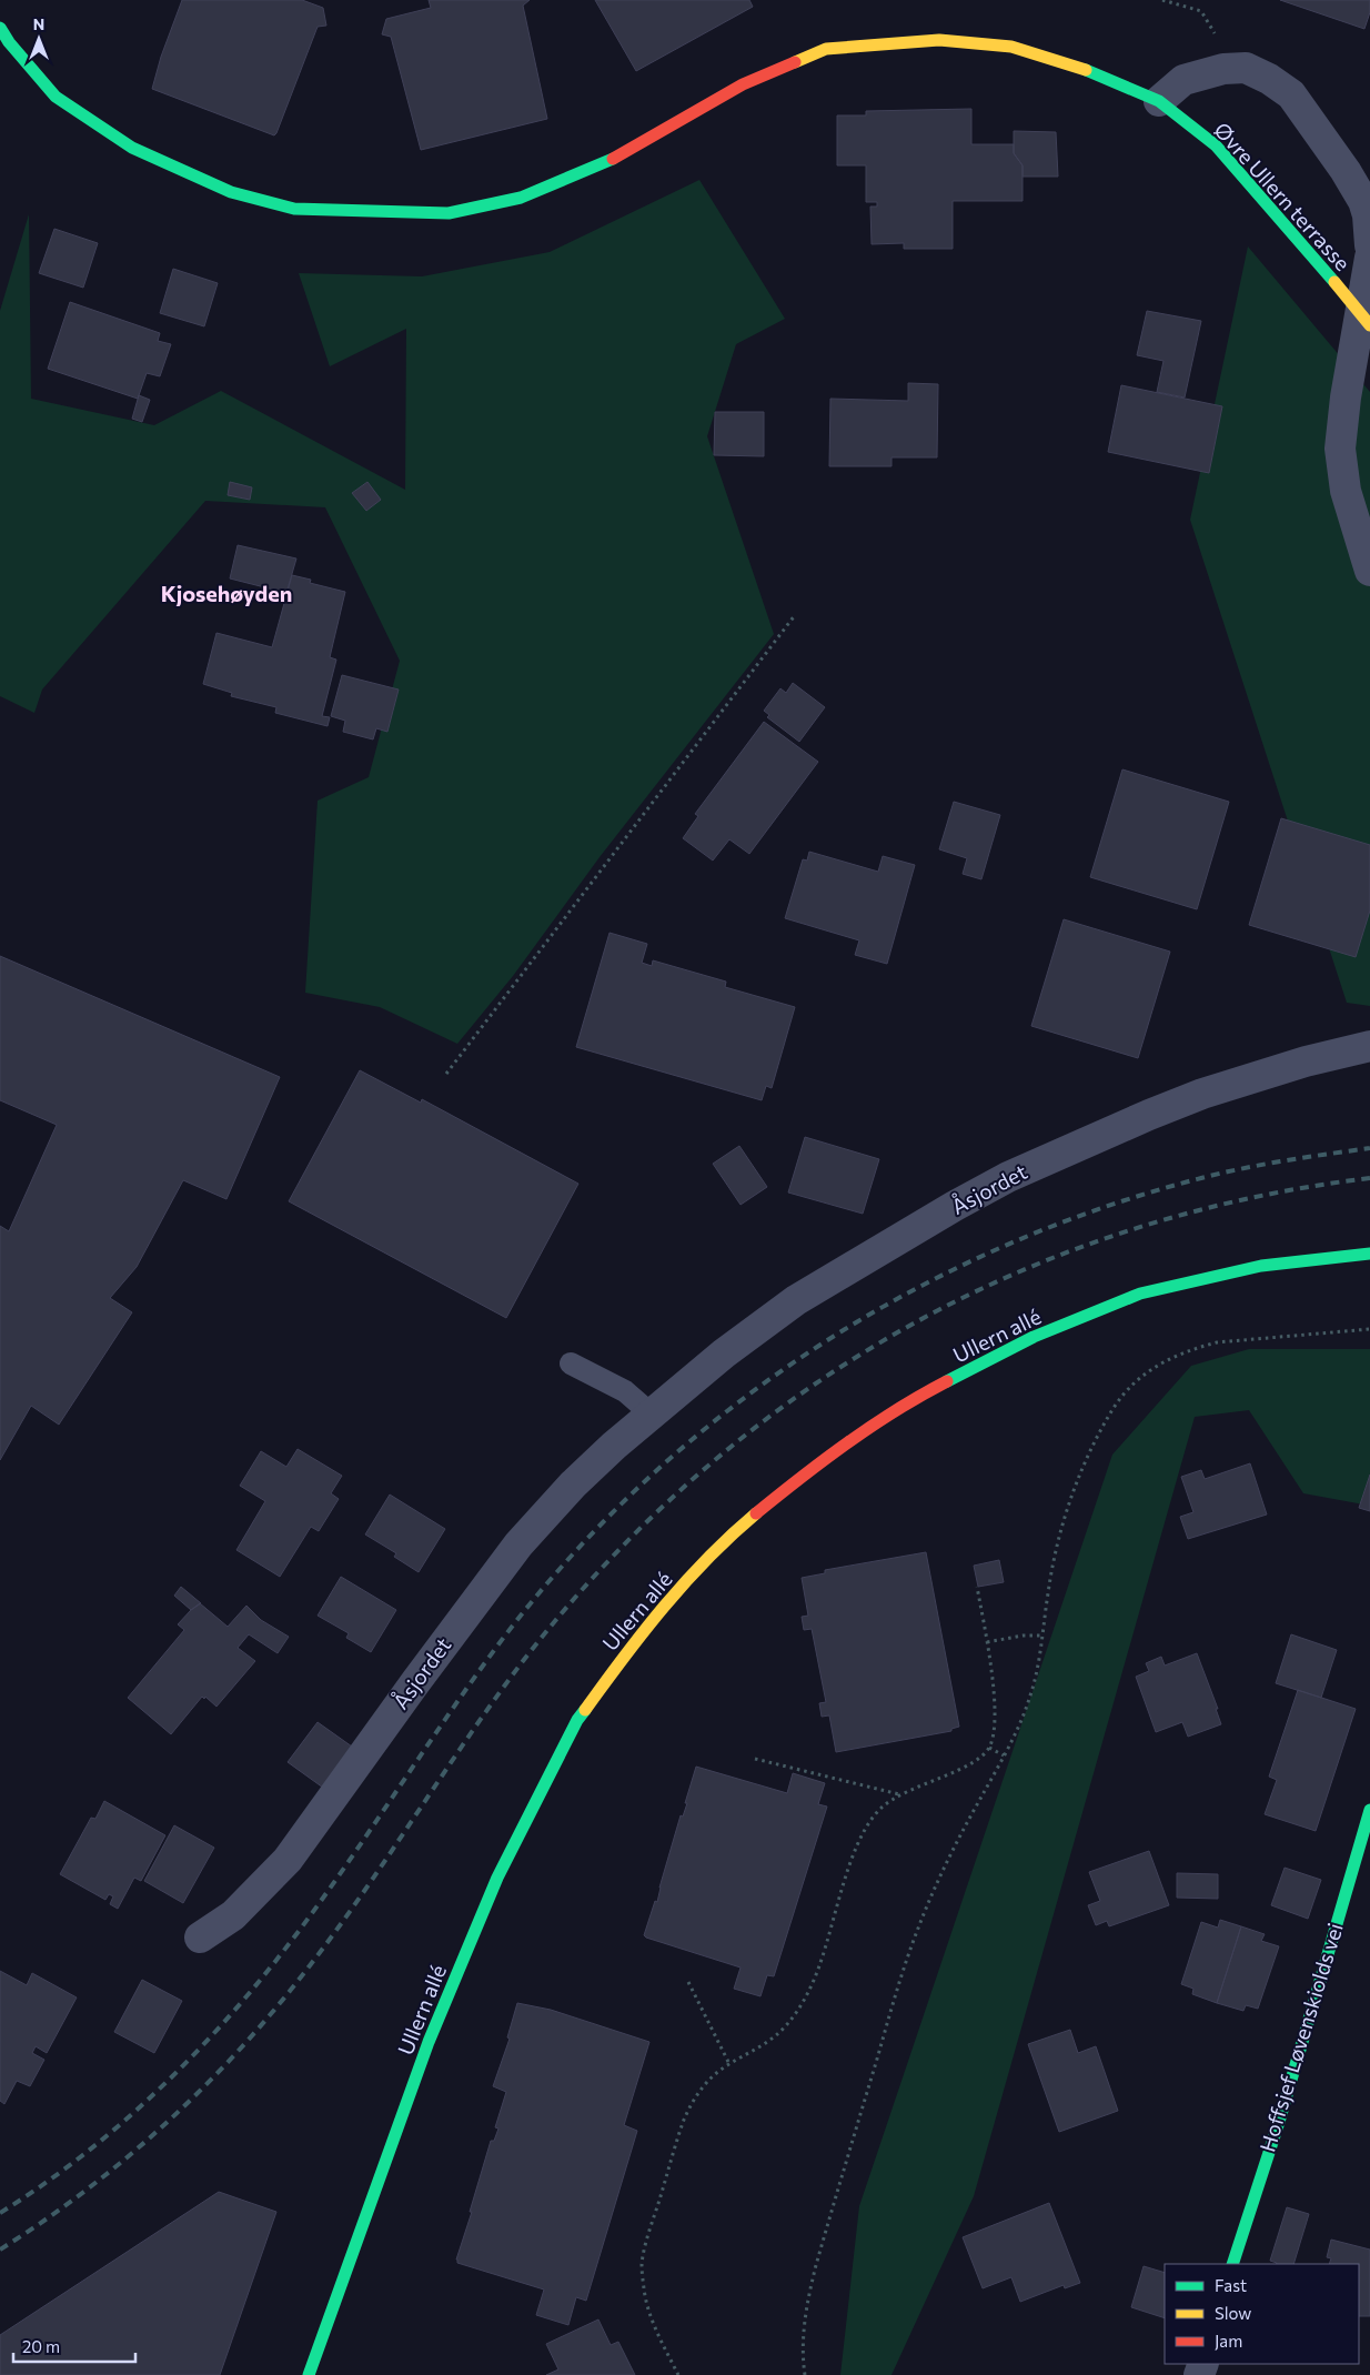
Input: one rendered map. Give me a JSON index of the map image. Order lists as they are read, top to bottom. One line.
{"streets":{"street":["Øvre Ullern terrasse","Åsjordet","Ullern allé","Hoffsjef Løvenskiolds vei"]},"districts":["Kjosehøyden"],"legend":["Fast","Slow","Jam"],"scale_bar":"20 m","north":"top"}
